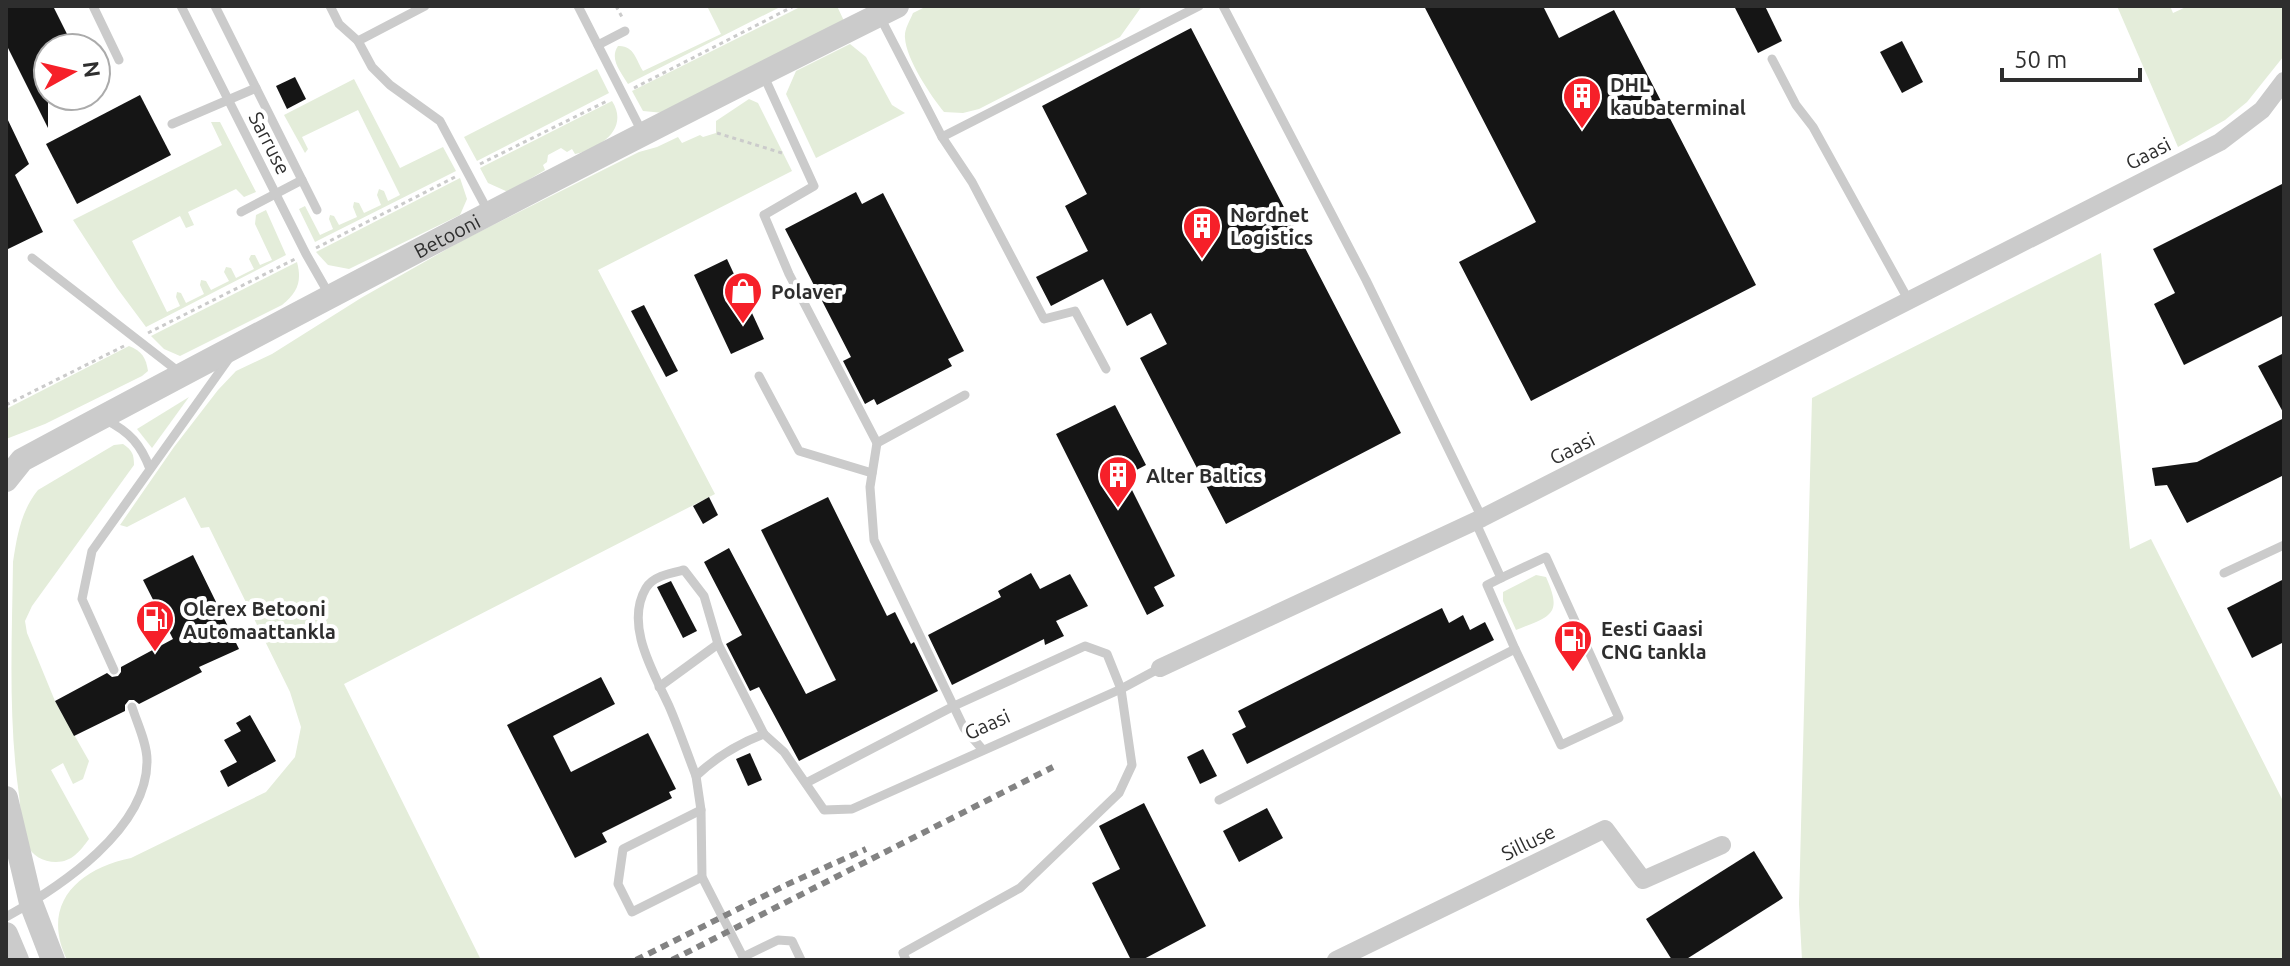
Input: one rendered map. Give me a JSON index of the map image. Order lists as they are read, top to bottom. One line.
{"streets":{"street":["Gaasi","Betooni","Silluse"],"lane":["Sarruse"]},"crossings":[["Sarruse","Betooni"]],"places":{"building":["DHL kaubaterminal","Nordnet Logistics","Alter Baltics"],"shop":["Polaver"],"fuel station":["Olerex Betooni Automaattankla","Eesti Gaasi CNG tankla"]},"scale_bar":"50 m","north":"right"}
